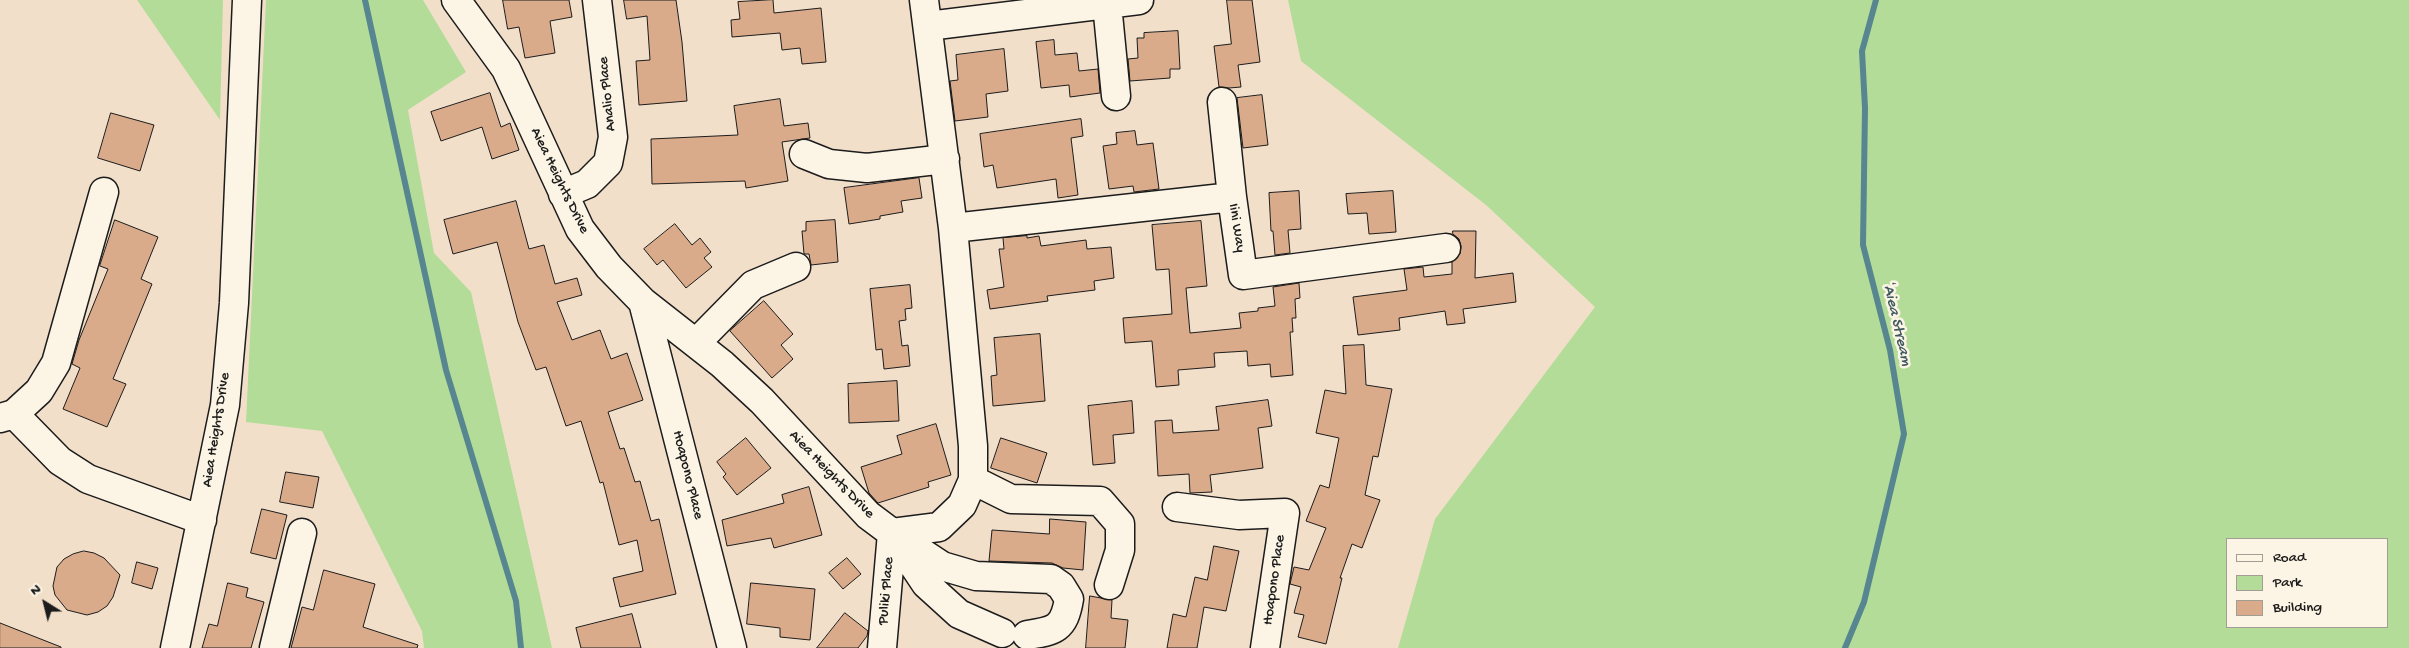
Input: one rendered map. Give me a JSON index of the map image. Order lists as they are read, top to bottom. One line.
{"streets":{"street":["Analio Place","Aiea Heights Drive","Iini Way","Hoapono Place","Puliki Place"]},"crossings":[["Analio Place","Aiea Heights Drive"],["Aiea Heights Drive","Hoapono Place"],["Aiea Heights Drive","Puliki Place"]],"water":["ʻAiea Stream"],"legend":["Road","Park","Building"],"north":"top left"}
